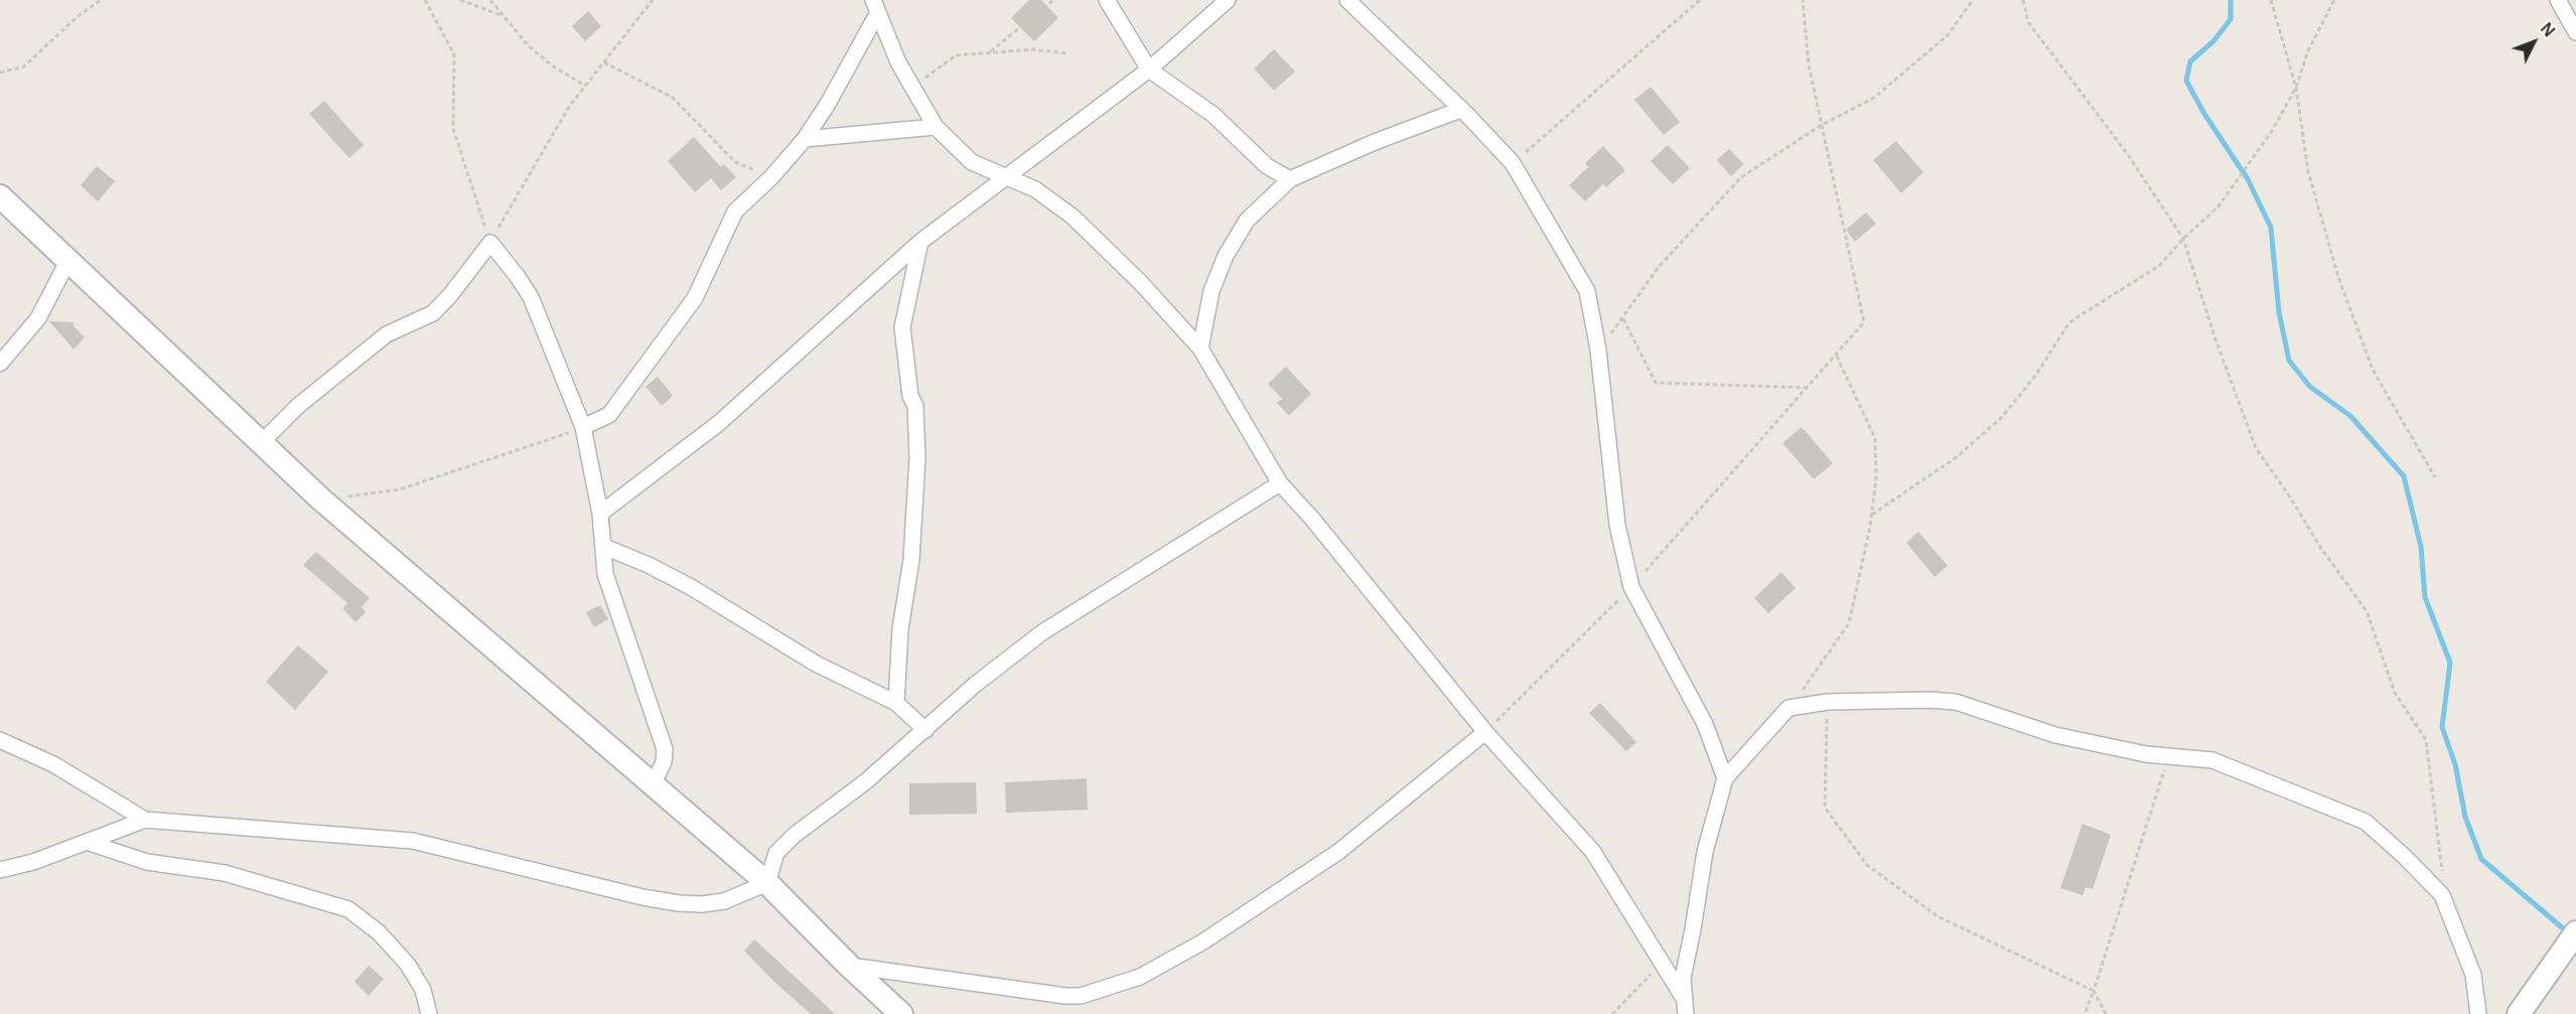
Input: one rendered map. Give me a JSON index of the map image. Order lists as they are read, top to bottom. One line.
{"north":"top right"}
